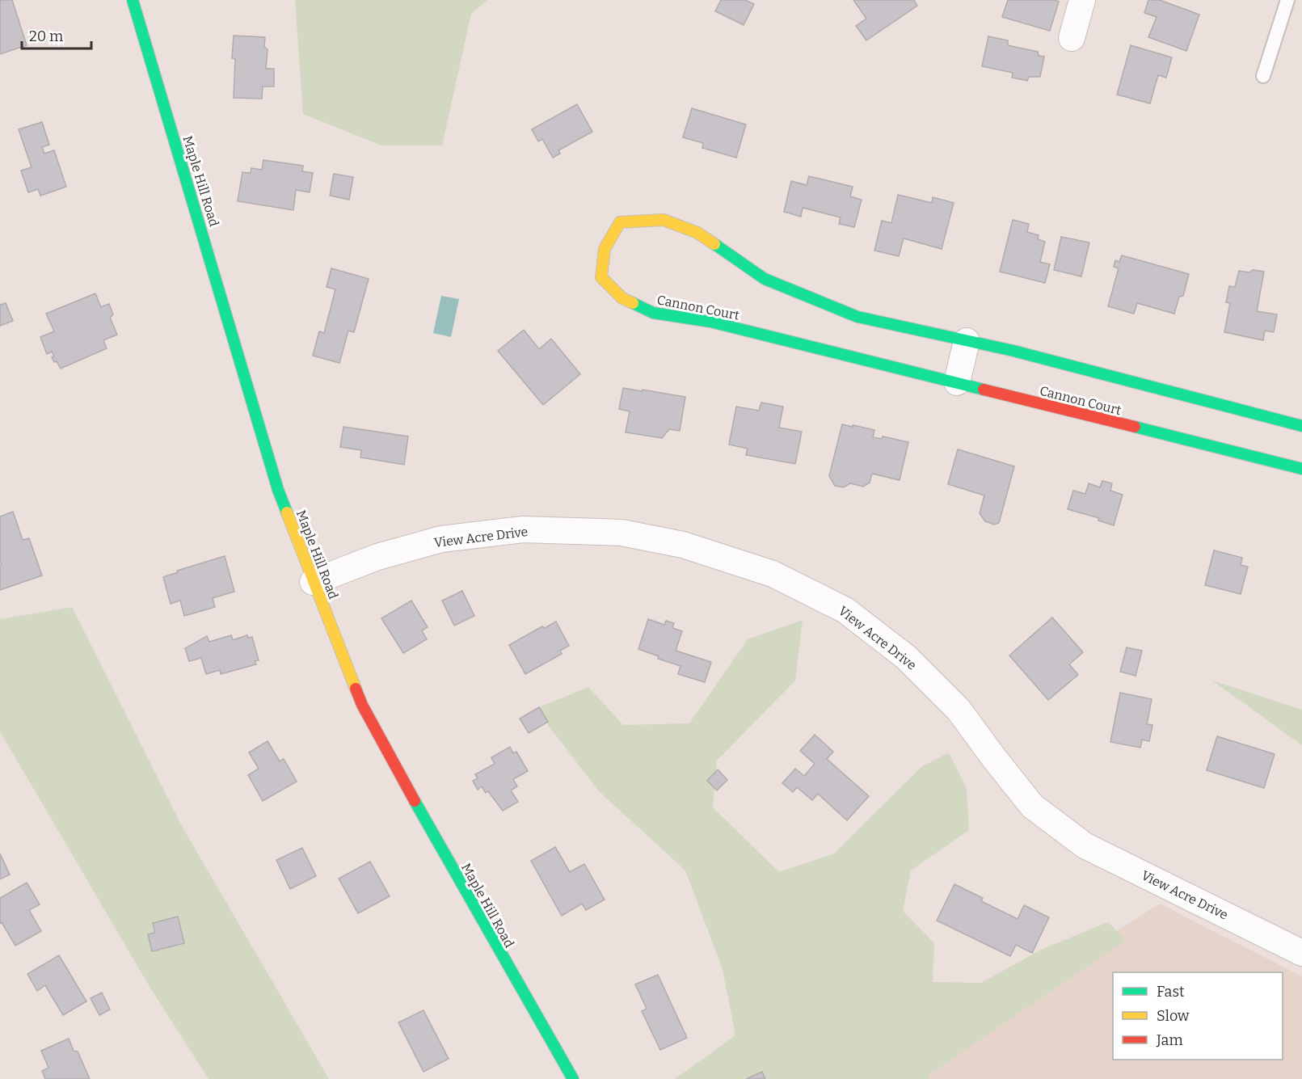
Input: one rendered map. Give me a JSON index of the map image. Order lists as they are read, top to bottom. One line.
{"streets":{"street":["Maple Hill Road","Cannon Court","View Acre Drive"]},"crossings":[["Maple Hill Road","View Acre Drive"]],"legend":["Fast","Slow","Jam"],"scale_bar":"20 m"}
